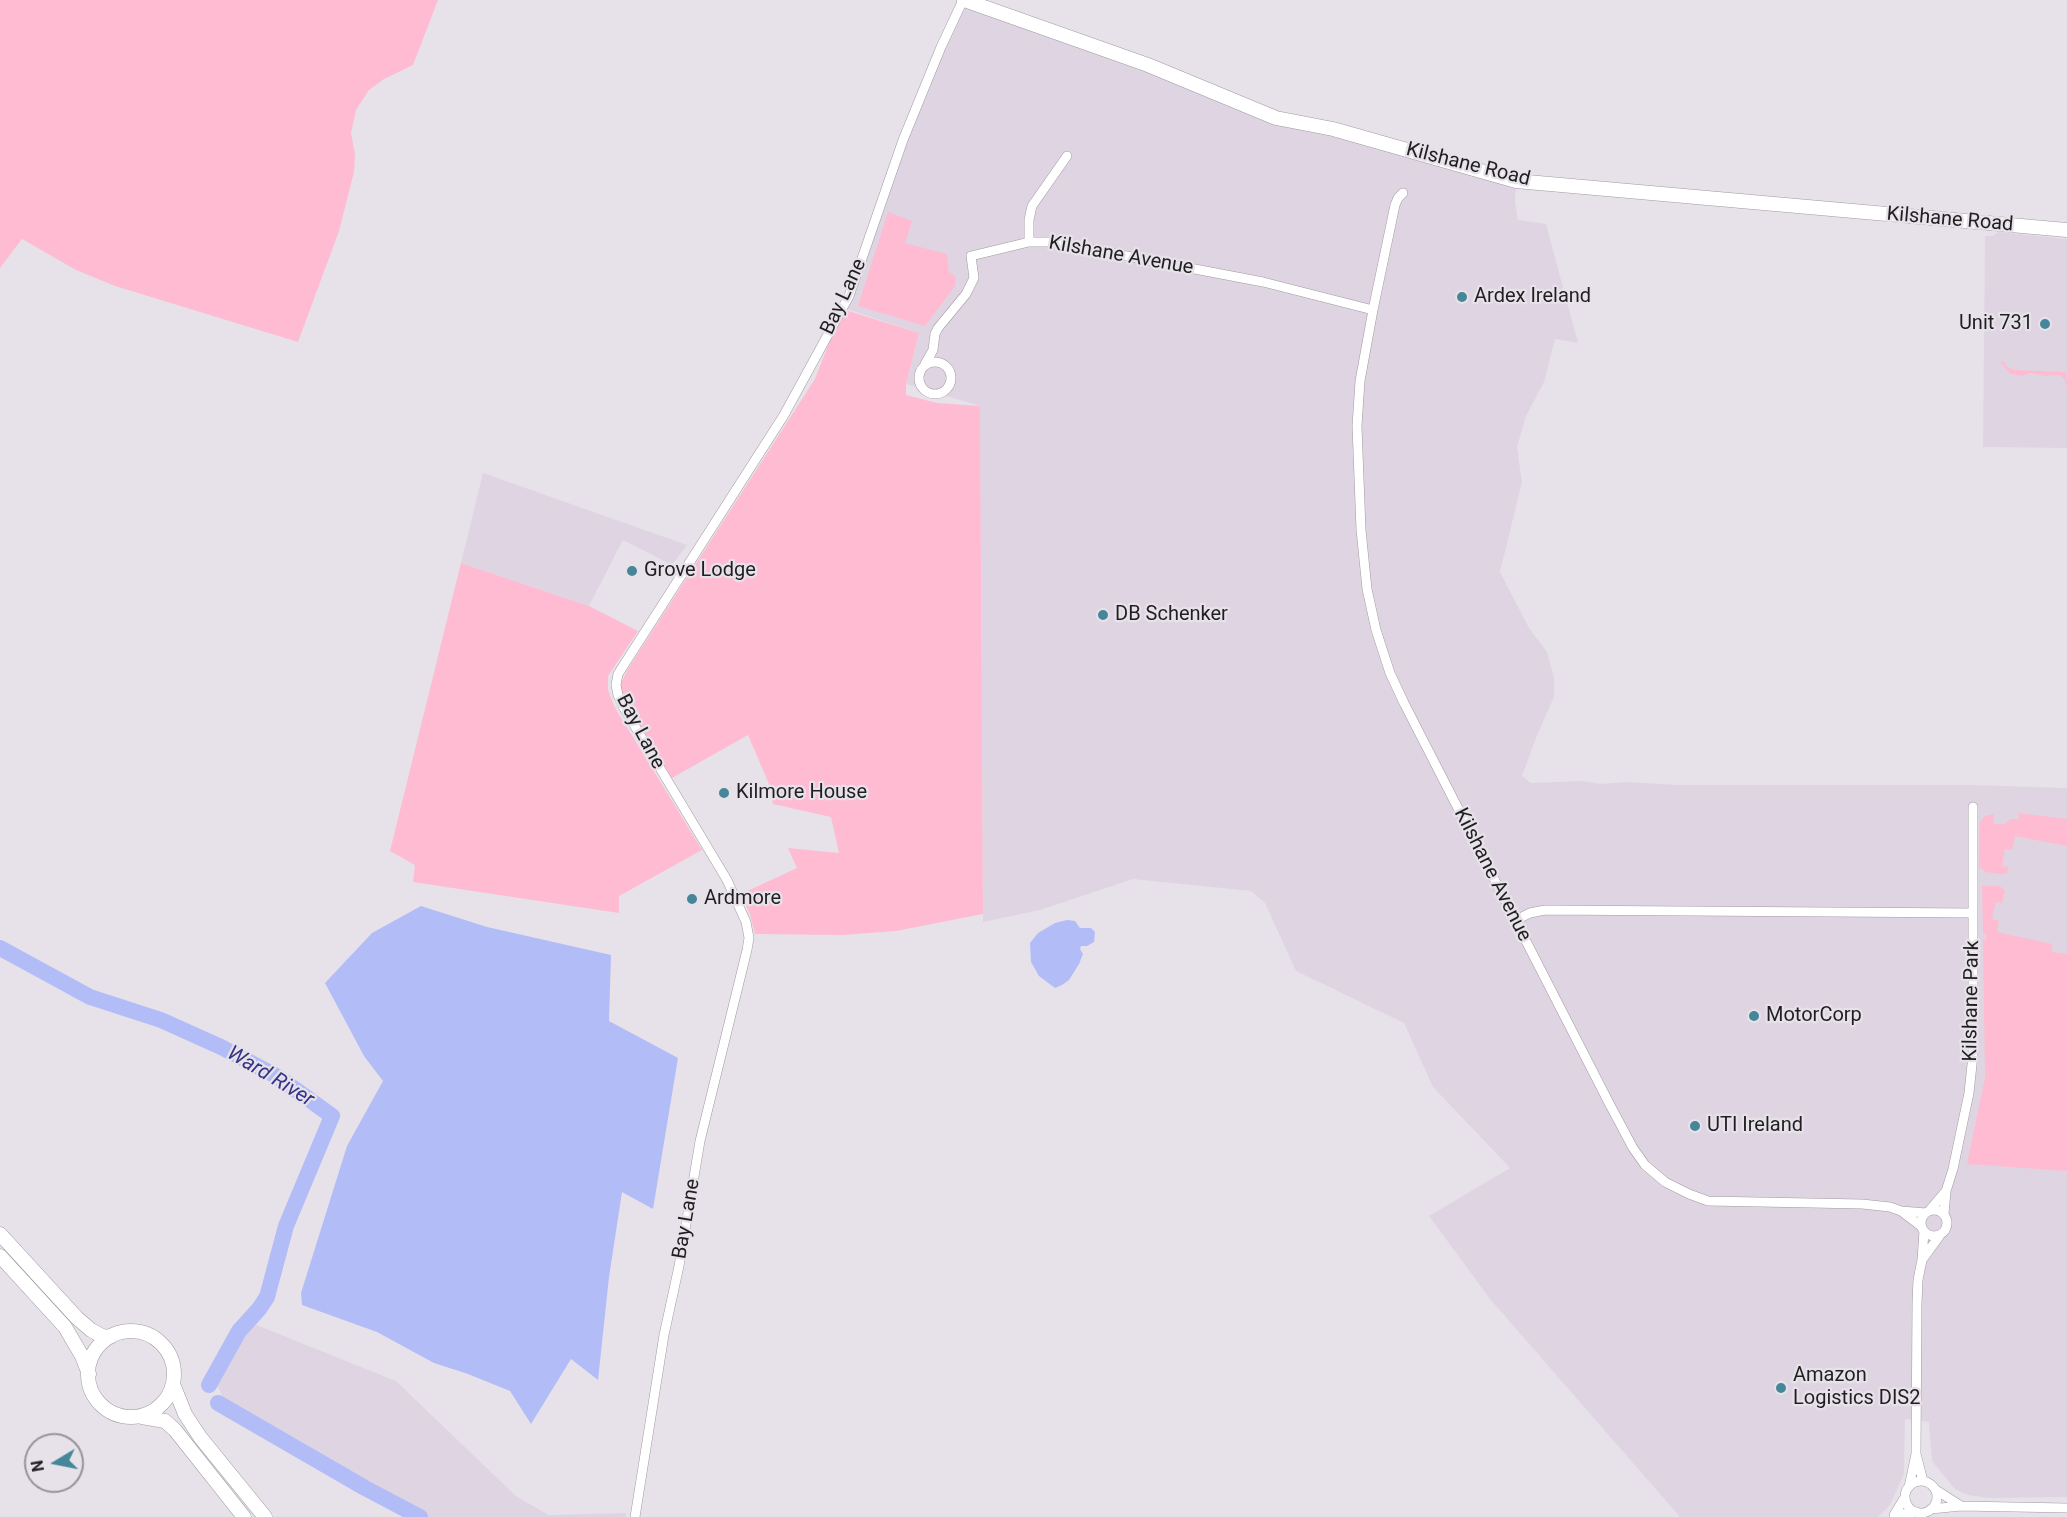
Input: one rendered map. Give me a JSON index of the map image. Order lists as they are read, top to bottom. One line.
{"streets":{"street":["Kilshane Road","Kilshane Avenue","Bay Lane","Kilshane Park"]},"crossings":[["Kilshane Road","Bay Lane"],["Kilshane Avenue","Kilshane Park"]],"water":["Ward River"],"places":["Ardex Ireland","Unit 731","Grove Lodge","DB Schenker","Kilmore House","Ardmore","MotorCorp","UTI Ireland","Amazon Logistics DIS2"],"north":"left"}
